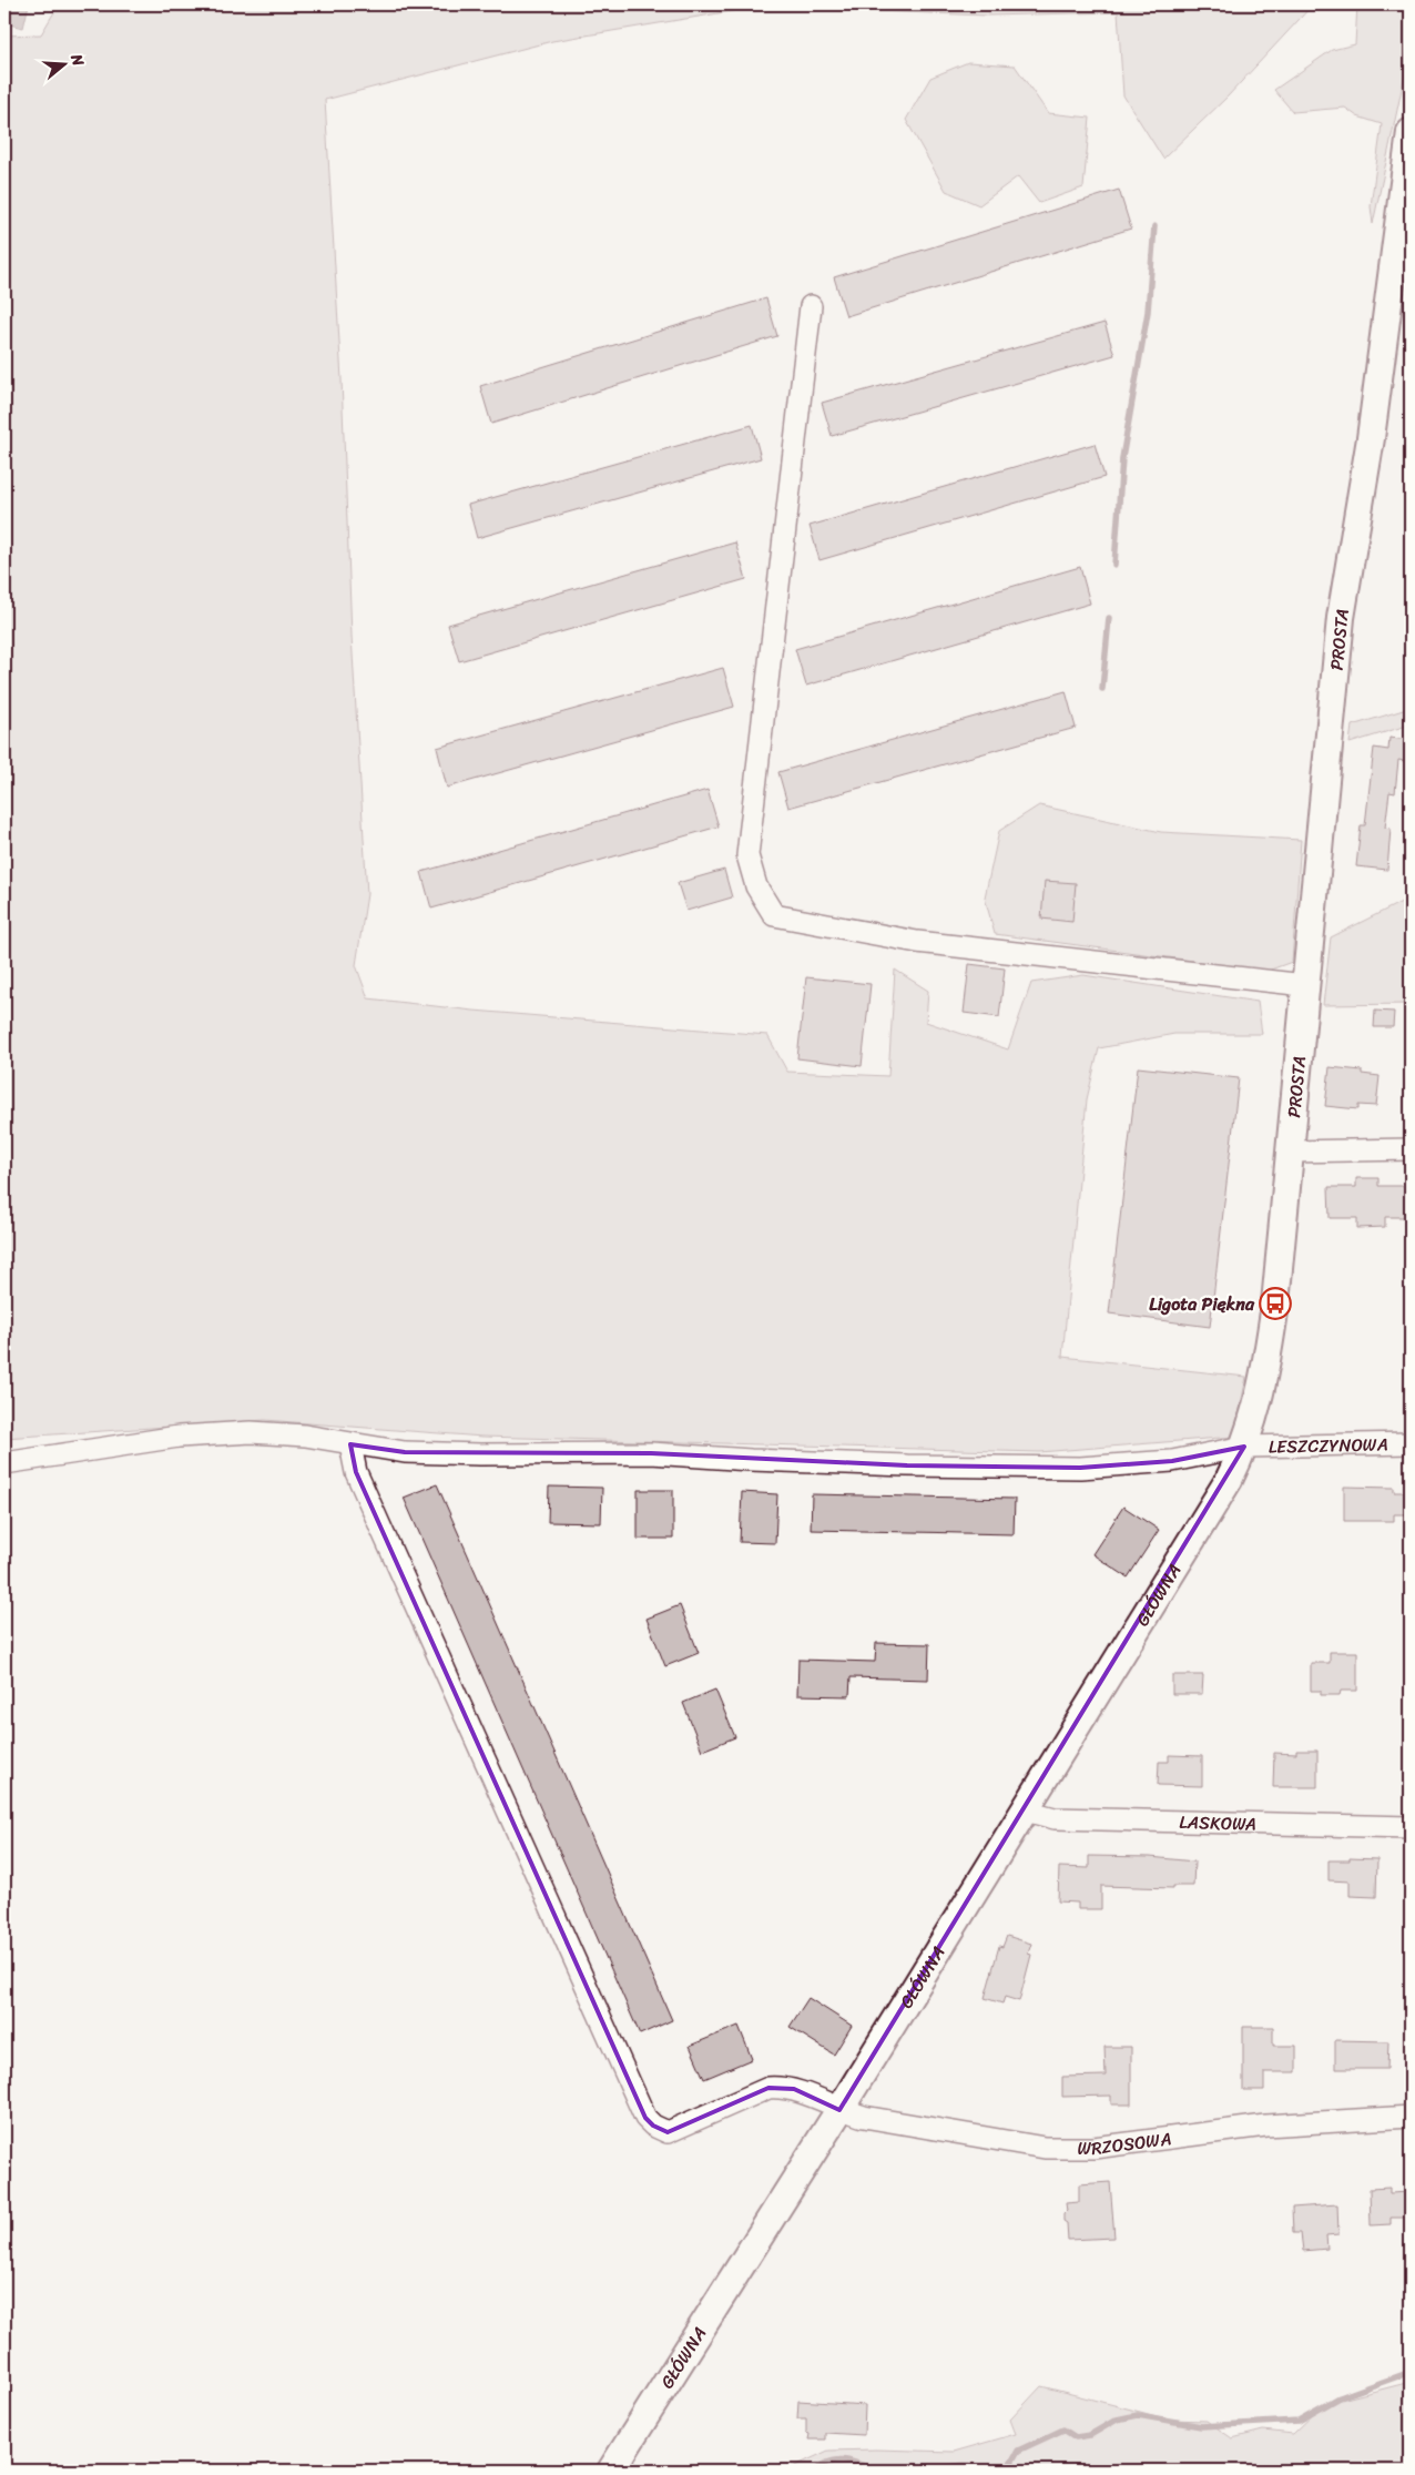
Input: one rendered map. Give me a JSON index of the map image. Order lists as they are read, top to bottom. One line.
{"streets":{"street":["PROSTA","LESZCZYNOWA","GŁÓWNA","LASKOWA","WRZOSOWA"]},"crossings":[["PROSTA","LESZCZYNOWA"],["PROSTA","GŁÓWNA"],["LESZCZYNOWA","WRZOSOWA"],["GŁÓWNA","LASKOWA"],["GŁÓWNA","WRZOSOWA"]],"places":{"bus stop":["Ligota Piękna"]},"north":"right"}
